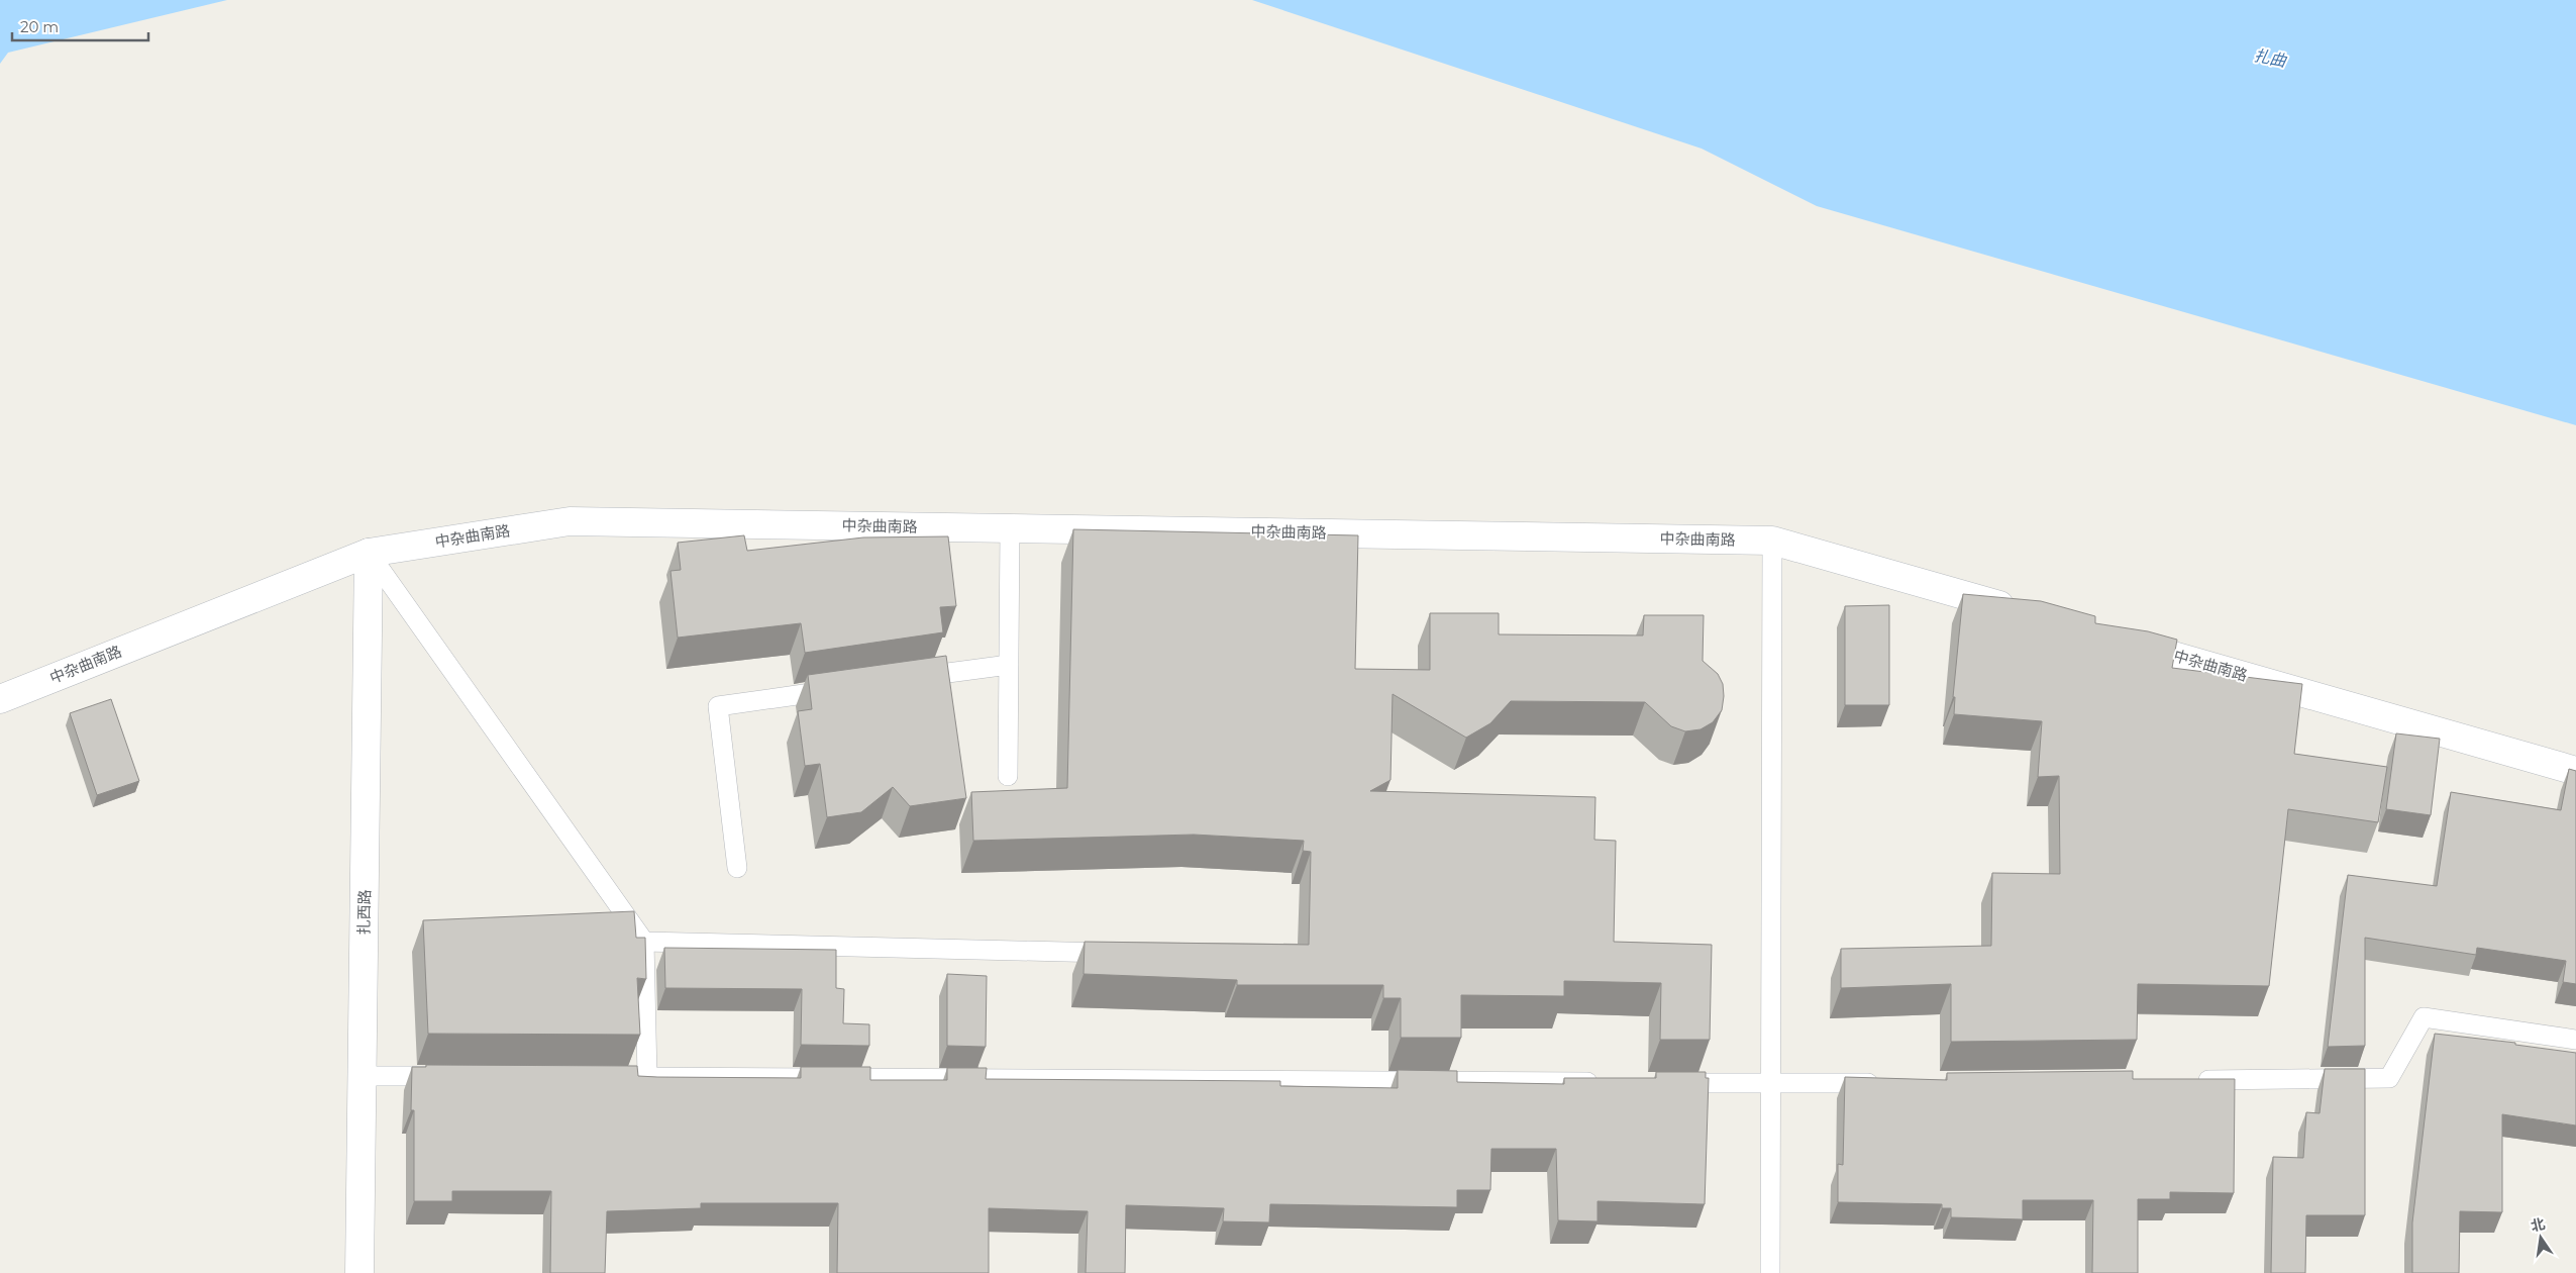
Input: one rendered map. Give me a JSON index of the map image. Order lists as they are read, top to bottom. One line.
{"streets":{"street":["中杂曲南路","扎西路"]},"crossings":[["中杂曲南路","扎西路"]],"water":["扎曲"],"scale_bar":"20 m","north":"top"}
